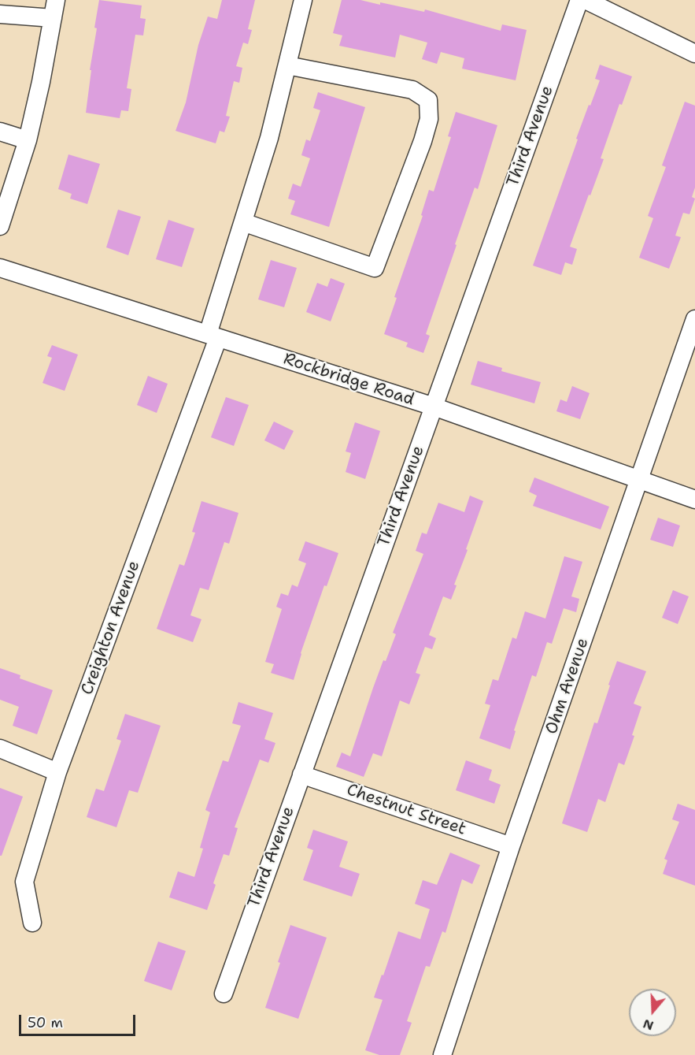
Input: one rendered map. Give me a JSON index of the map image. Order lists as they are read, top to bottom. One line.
{"streets":{"street":["Third Avenue","Rockbridge Road","Creighton Avenue","Ohm Avenue","Chestnut Street"]},"crossings":[["Third Avenue","Rockbridge Road"],["Third Avenue","Chestnut Street"],["Rockbridge Road","Creighton Avenue"],["Rockbridge Road","Ohm Avenue"],["Ohm Avenue","Chestnut Street"]],"scale_bar":"50 m","north":"bottom"}
